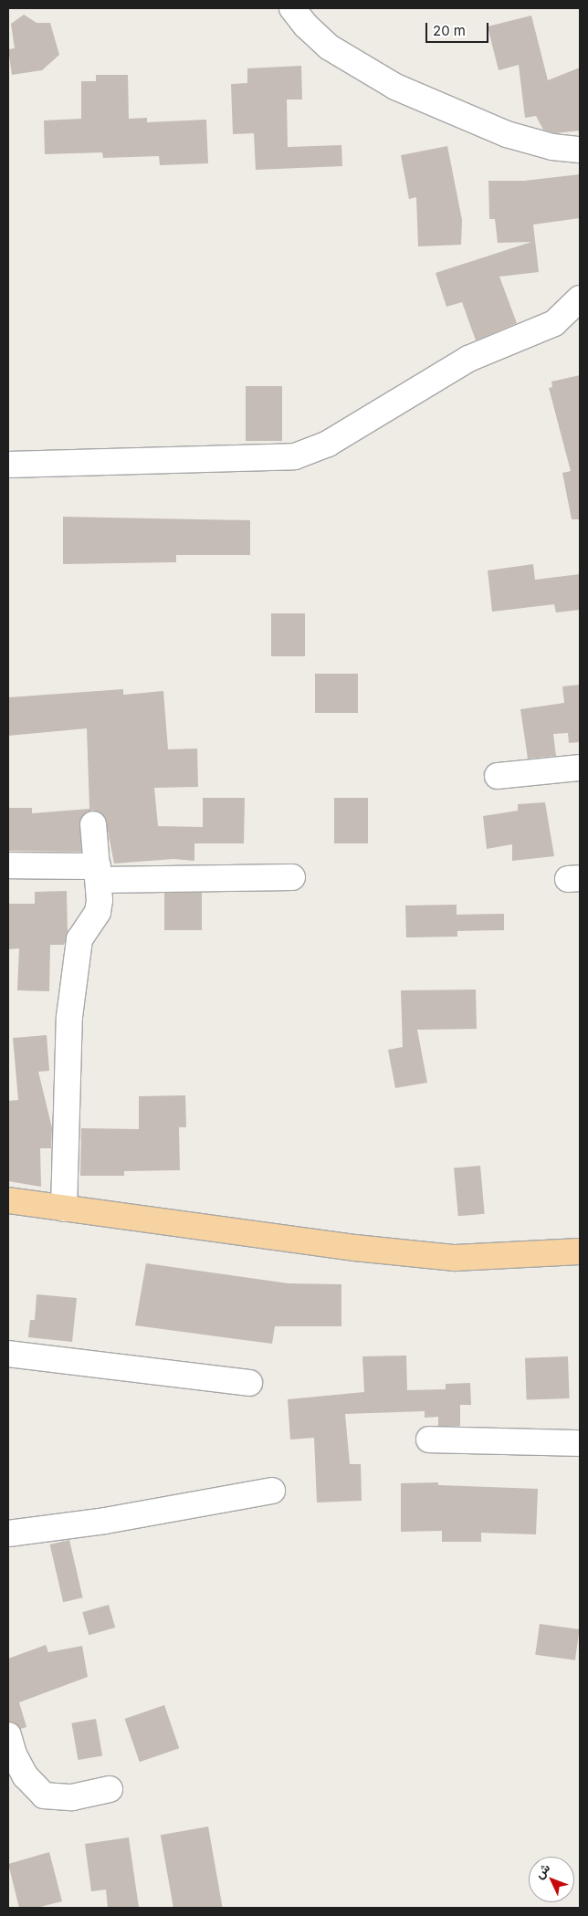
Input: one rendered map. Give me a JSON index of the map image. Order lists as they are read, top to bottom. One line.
{"scale_bar":"20 m","north":"top left"}
